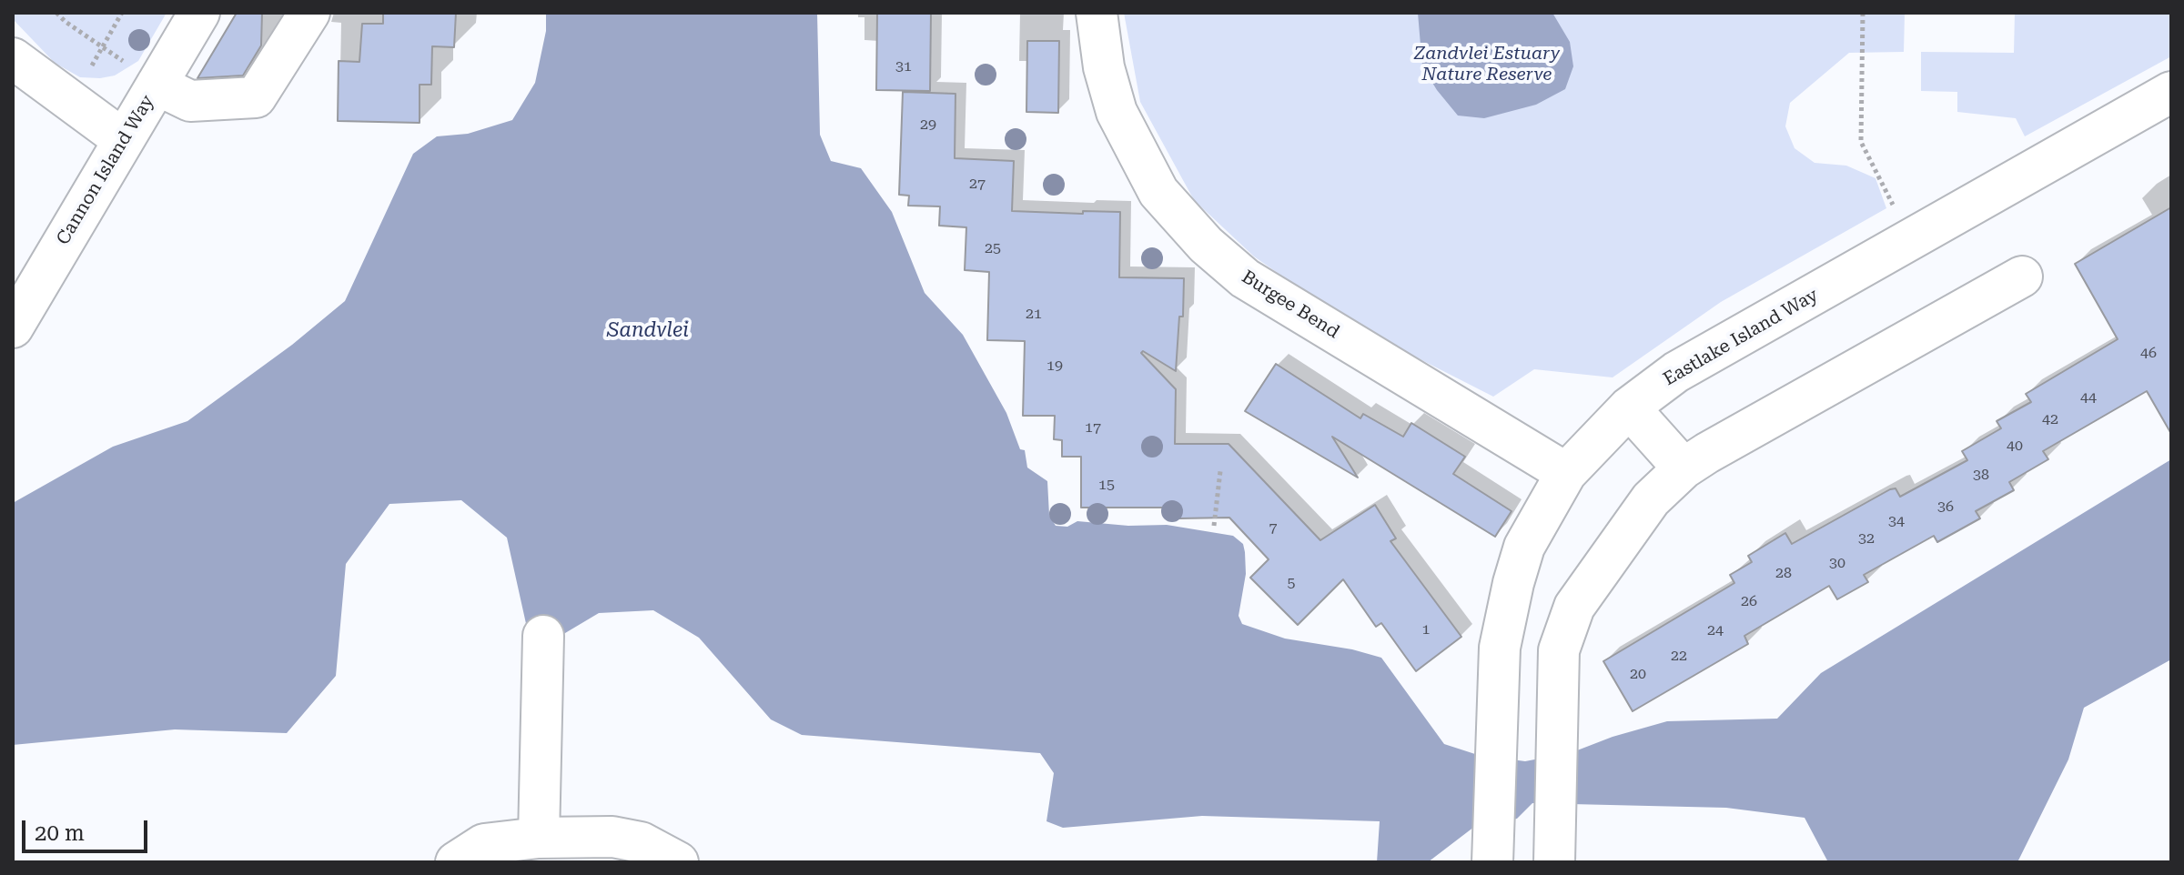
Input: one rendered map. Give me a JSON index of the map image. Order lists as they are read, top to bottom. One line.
{"streets":{"street":["Cannon Island Way","Burgee Bend","Eastlake Island Way"]},"crossings":[["Burgee Bend","Eastlake Island Way"]],"water":["Sandvlei"],"parks":["Zandvlei Estuary Nature Reserve"],"house_numbers":["31","29","27","25","21","46","19","44","42","17","40","38","15","36","34","7","32","30","28","5","26","1","24","22","20"],"scale_bar":"20 m"}
